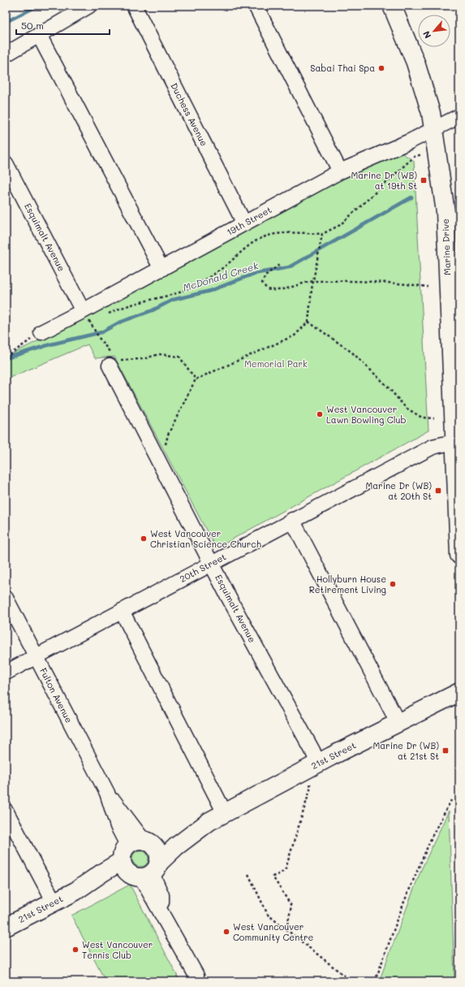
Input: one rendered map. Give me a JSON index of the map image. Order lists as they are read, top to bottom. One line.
{"streets":{"main road":["Marine Drive","21st Street"],"street":["Duchess Avenue","19th Street","Esquimalt Avenue","20th Street","Fulton Avenue"]},"crossings":[["Duchess Avenue","19th Street"],["19th Street","Esquimalt Avenue"],["19th Street","Marine Drive"],["Esquimalt Avenue","20th Street"],["Esquimalt Avenue","21st Street"],["Marine Drive","20th Street"],["20th Street","Fulton Avenue"],["Fulton Avenue","21st Street"]],"water":["McDonald Creek"],"parks":["Memorial Park"],"places":{"other":["Sabai Thai Spa","West Vancouver Lawn Bowling Club","West Vancouver Christian Science Church","Hollyburn House Retirement Living","West Vancouver Community Centre","West Vancouver Tennis Club"],"transit":["Marine Dr (WB) at 19th St","Marine Dr (WB) at 20th St","Marine Dr (WB) at 21st St"]},"scale_bar":"50 m","north":"bottom left"}
